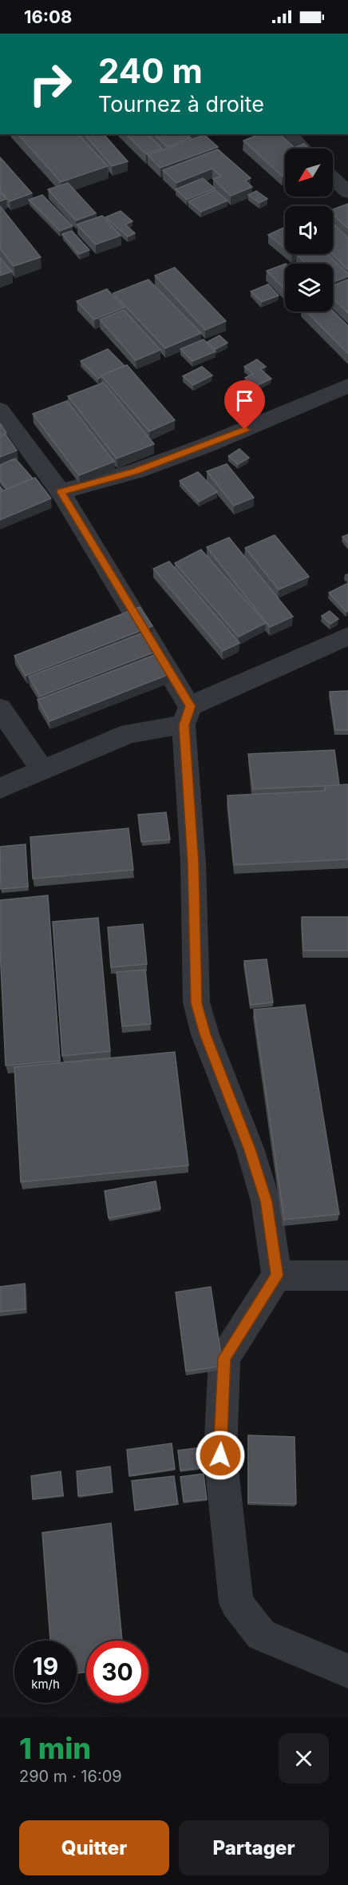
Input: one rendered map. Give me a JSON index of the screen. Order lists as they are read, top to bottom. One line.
{"north":"bottom left","page":{"status":"16:08","turn":["240 m","Tournez à droite"],"speed":"19 km/h","limit":"30","heading":["1 min","290 m · 16:09"],"buttons":["Quitter","Partager"]}}
